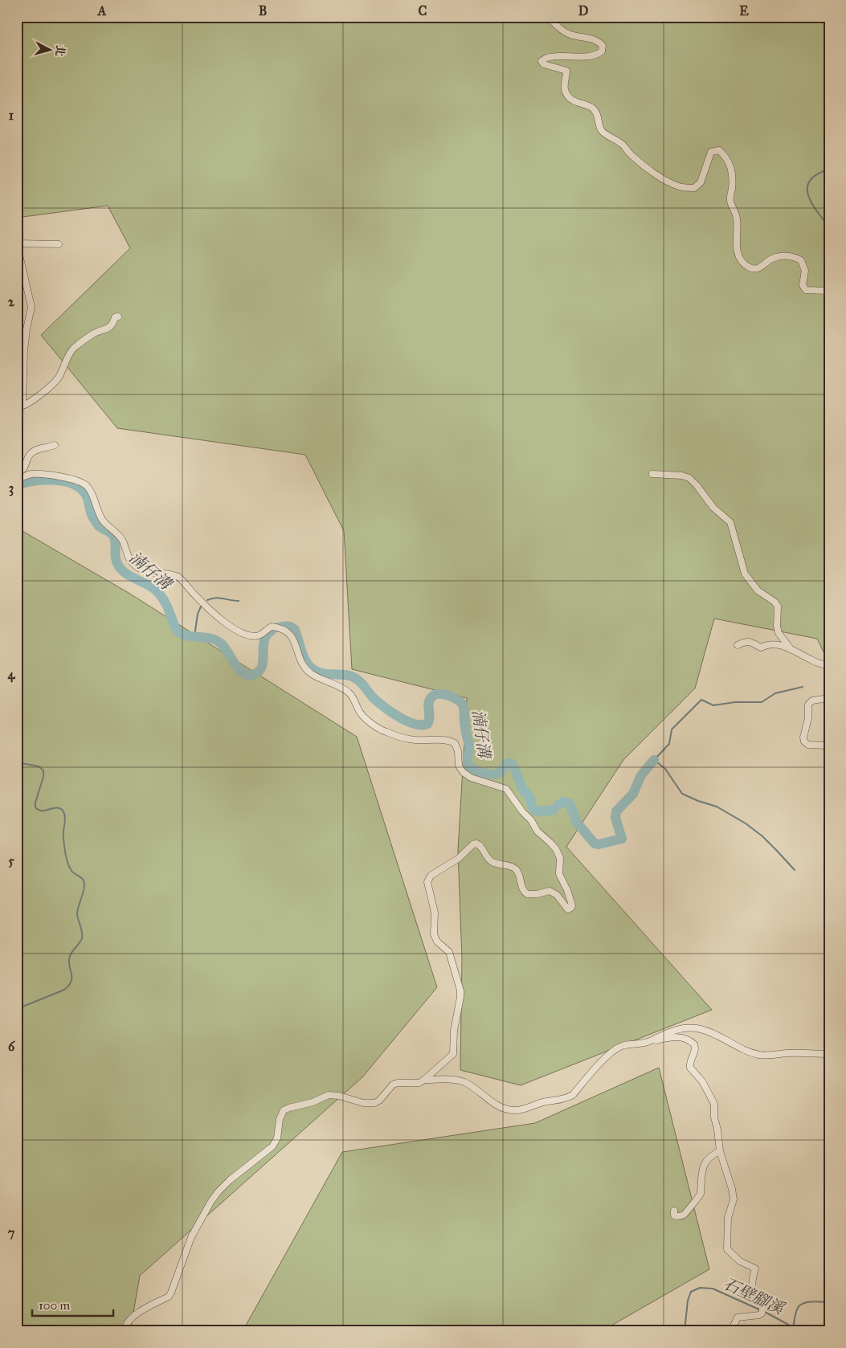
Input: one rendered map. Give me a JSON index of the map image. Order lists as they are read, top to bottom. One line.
{"water":["湳仔溝","石壁腳溪"],"scale_bar":"100 m","north":"right","grid":{"columns":["A","B","C","D","E"],"rows":["1","2","3","4","5","6","7"]}}
